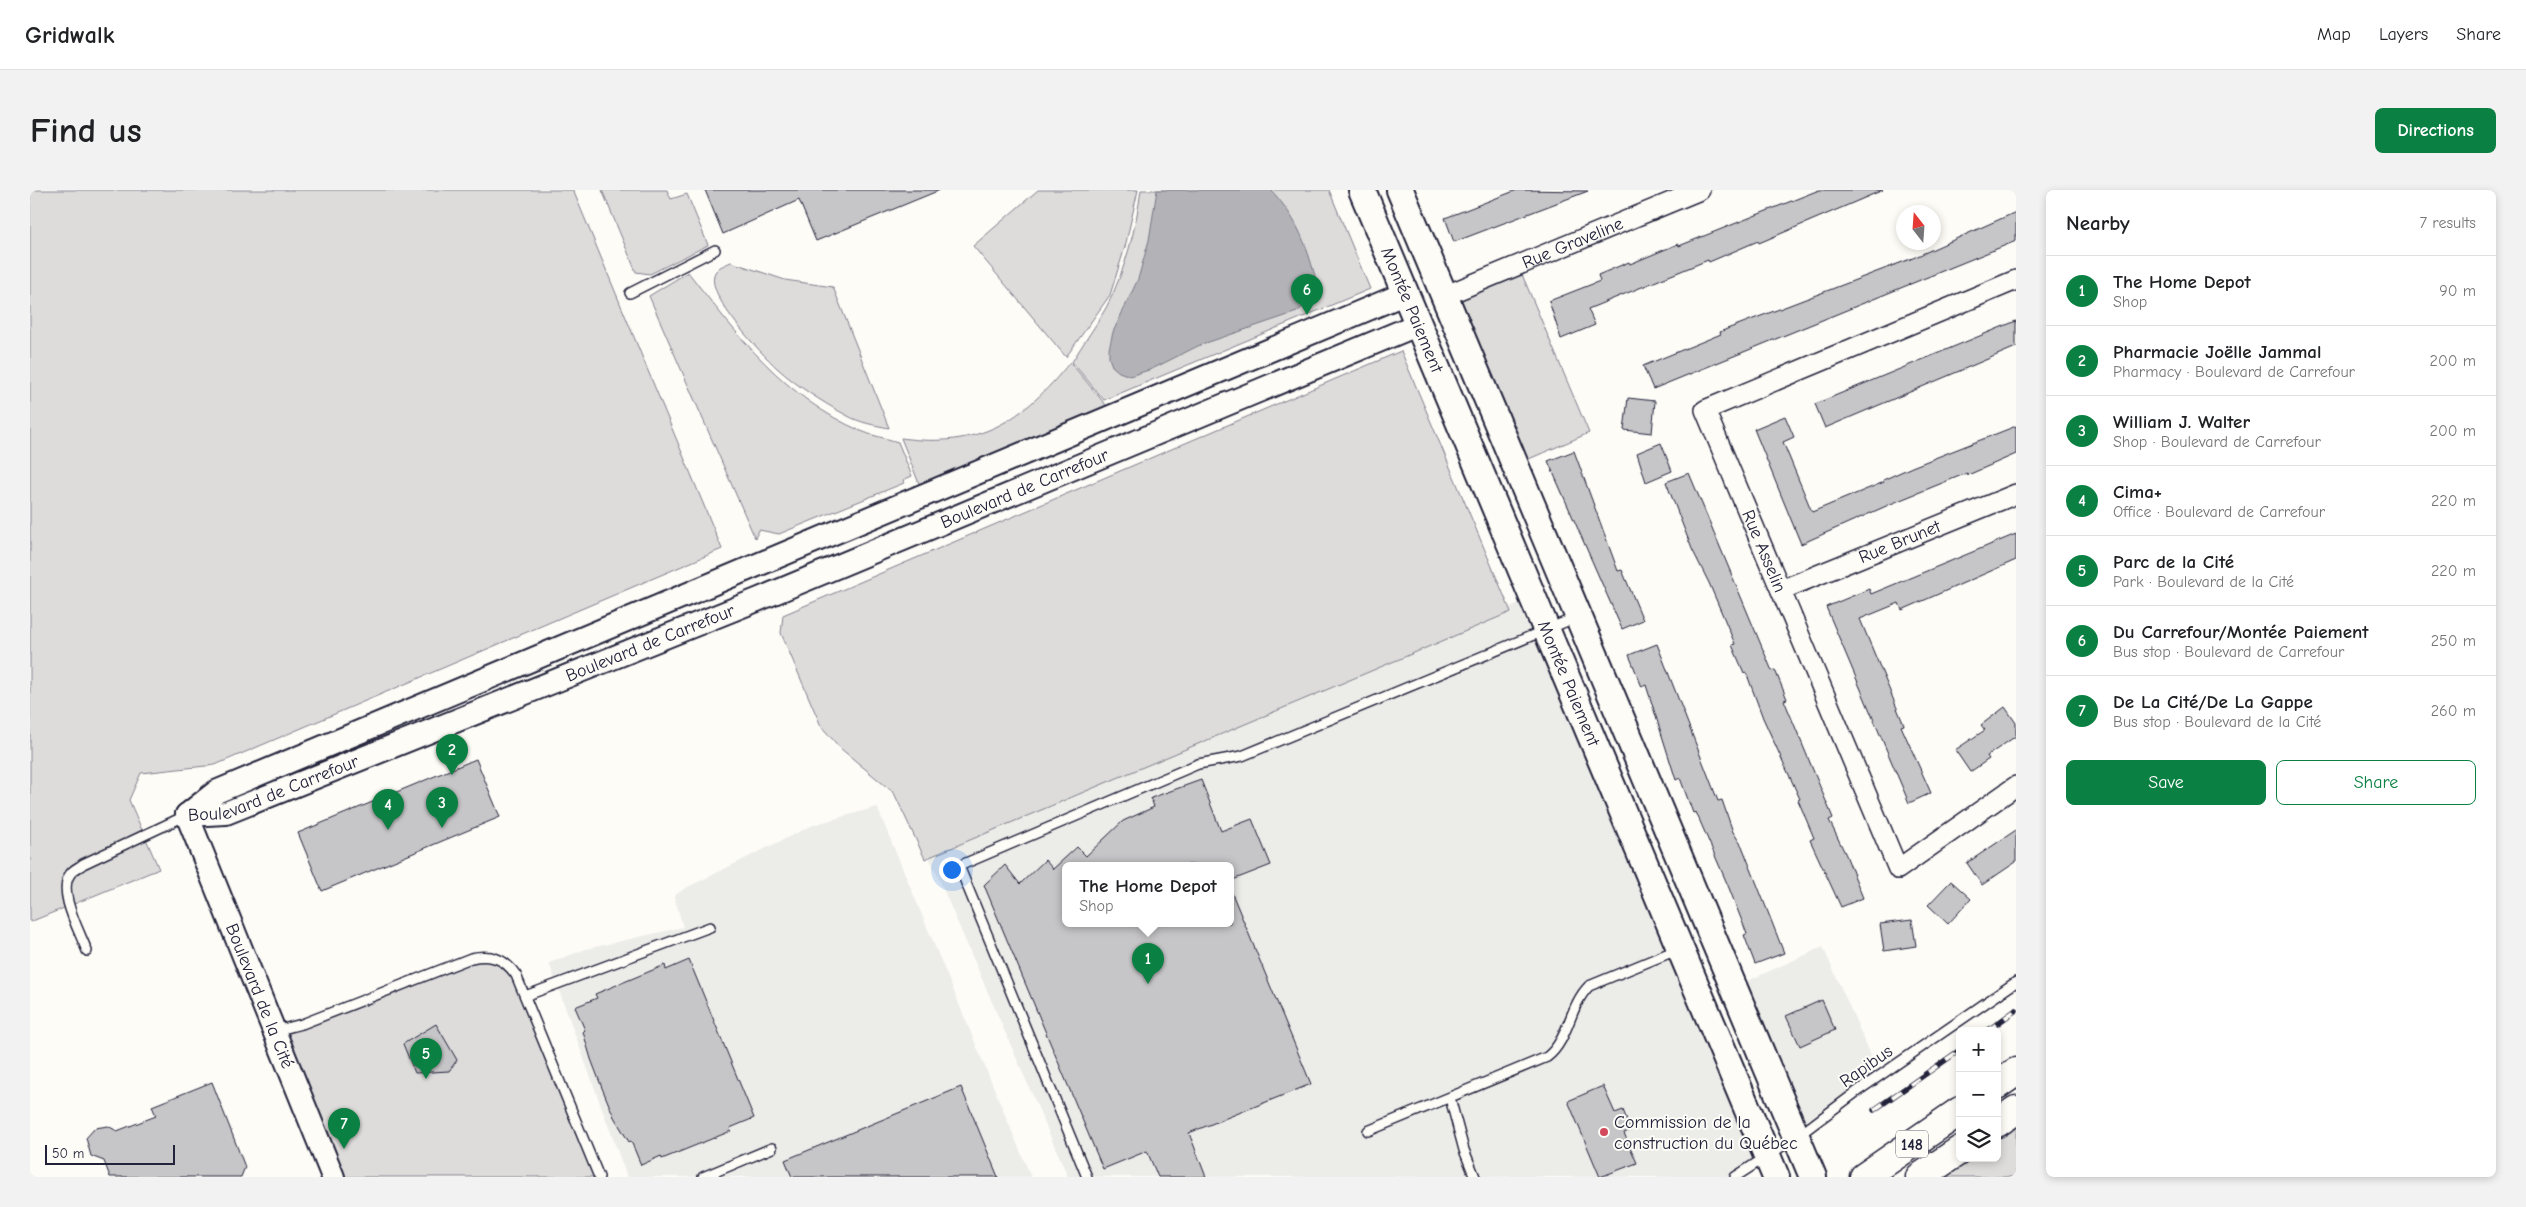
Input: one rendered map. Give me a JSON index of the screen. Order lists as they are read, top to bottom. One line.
{"streets":{"main road":["Montée Paiement","148"],"street":["Rue Graveline","Boulevard de Carrefour","Rue Brunet","Rue Asselin","Boulevard de la Cité"],"lane":["Rapibus"]},"crossings":[["Rue Graveline","Montée Paiement"],["Montée Paiement","Boulevard de Carrefour"],["Montée Paiement","Rapibus"],["Boulevard de Carrefour","Boulevard de la Cité"],["Rue Brunet","Rue Asselin"]],"places":["Commission de la construction du Québec"],"scale_bar":"50 m","north":"top","page":{"header":"Gridwalk","nav":["Map","Layers","Share"],"buttons":["Directions",["Save","Share"]],"title":"Find us","heading":["Nearby","7 results"],"list":[{"mark":"1","name":"The Home Depot","note":"Shop","value":"90 m"},{"mark":"2","name":"Pharmacie Joëlle Jammal","note":"Pharmacy · Boulevard de Carrefour","value":"200 m"},{"mark":"3","name":"William J. Walter","note":"Shop · Boulevard de Carrefour","value":"200 m"},{"mark":"4","name":"Cima+","note":"Office · Boulevard de Carrefour","value":"220 m"},{"mark":"5","name":"Parc de la Cité","note":"Park · Boulevard de la Cité","value":"220 m"},{"mark":"6","name":"Du Carrefour/Montée Paiement","note":"Bus stop · Boulevard de Carrefour","value":"250 m"},{"mark":"7","name":"De La Cité/De La Gappe","note":"Bus stop · Boulevard de la Cité","value":"260 m"}],"pins":["6","2","3","4","1","5","7"],"popup":["The Home Depot","Shop"],"map_buttons":["+","−"],"scale":"50 m"}}
